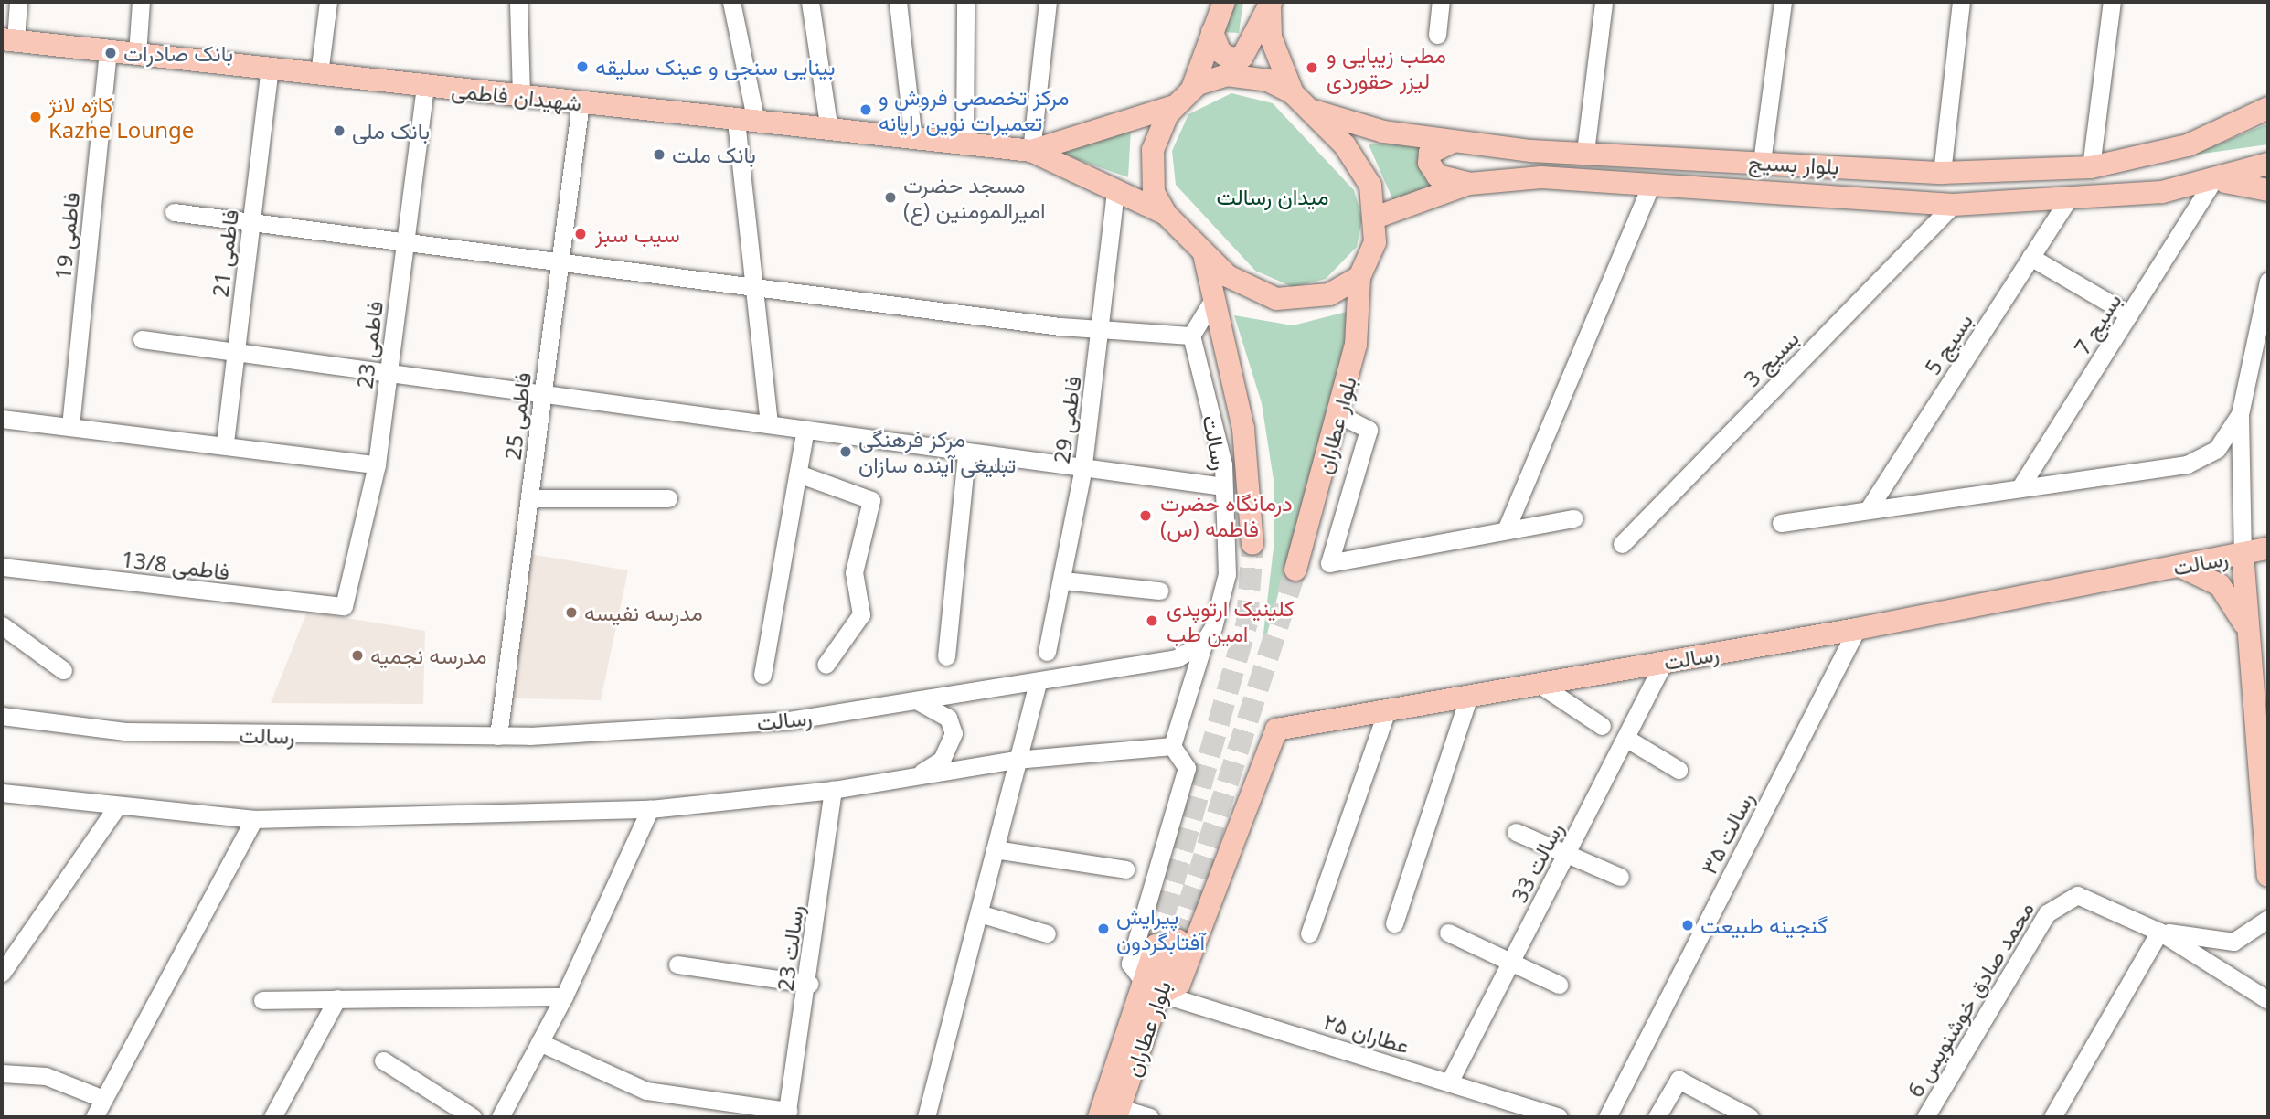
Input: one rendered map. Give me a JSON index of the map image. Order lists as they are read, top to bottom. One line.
{"streets":{"main road":["شهیدان فاطمی","بلوار بسیج","بلوار عطاران","رسالت"],"street":["فاطمی 19","فاطمی 21","بسیج 7","بسیج 5","فاطمی 23","بسیج 3","فاطمی 25","فاطمی 29","فاطمی 13/8","رسالت ۳۵","رسالت 33","رسالت 23","محمد صادق خوشنویس 6","عطاران ۲۵"]},"crossings":[["شهیدان فاطمی","فاطمی 19"],["شهیدان فاطمی","فاطمی 21"],["شهیدان فاطمی","فاطمی 23"],["شهیدان فاطمی","فاطمی 25"],["بلوار بسیج","بسیج 7"],["بلوار بسیج","بسیج 5"],["بلوار بسیج","بسیج 3"],["بلوار بسیج","بلوار عطاران"],["فاطمی 23","فاطمی 13/8"],["فاطمی 25","رسالت"],["بلوار عطاران","رسالت"],["بلوار عطاران","عطاران ۲۵"],["رسالت","رسالت ۳۵"],["رسالت","رسالت 33"],["رسالت","عطاران ۲۵"],["رسالت 33","عطاران ۲۵"]],"parks":["میدان رسالت"],"places":["بانک صادرات","بینایی سنجی و عینک سلیقه","مطب زیبایی و لیزر حقوردی","مرکز تخصصی فروش و تعمیرات نوین رایانه","کاژه لانژ Kazhe Lounge","بانک ملی","بانک ملت","مسجد حضرت امیرالمومنین (ع)","سیب سبز","مرکز فرهنگی تبلیغی آینده سازان","درمانگاه حضرت فاطمه (س)","مدرسه نفیسه","کلینیک ارتوپدی امین طب","مدرسه نجمیه","گنجینه طبیعت","پیرایش آفتابگردون"]}
